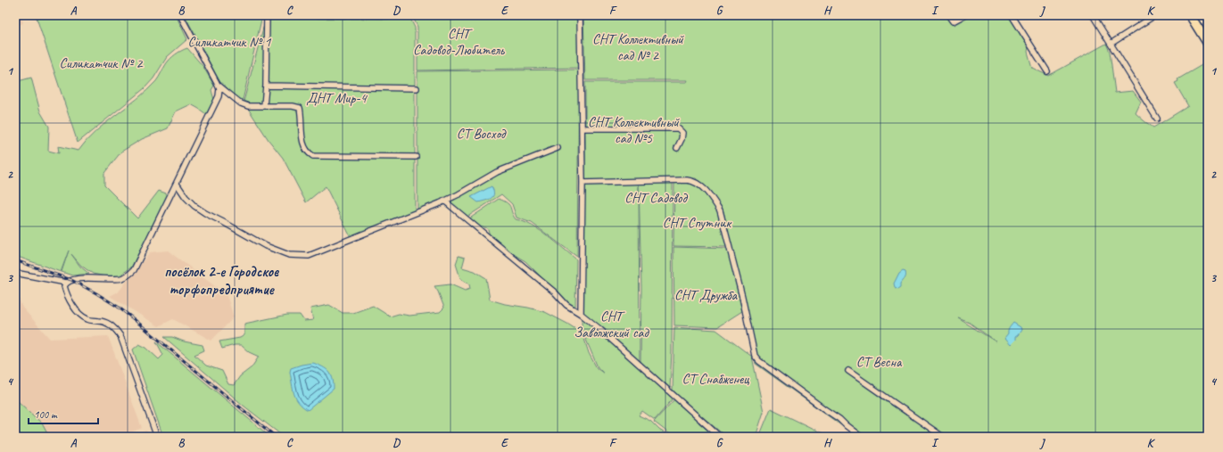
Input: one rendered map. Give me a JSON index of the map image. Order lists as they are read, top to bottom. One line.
{"districts":["посёлок 2-е Городское торфопредприятие"],"parks":["СНТ Садовод-Любитель","СНТ Коллективный сад № 2","Силикатчик № 1","Силикатчик № 2","ДНТ Мир-4","СНТ Коллективный сад №5","СТ Восход","СНТ Садовод","СНТ Спутник","СНТ Дружба","СНТ Заволжский сад","СТ Весна","СТ Снабженец"],"scale_bar":"100 m","grid":{"columns":["A","B","C","D","E","F","G","H","I","J","K"],"rows":["1","2","3","4"]}}
